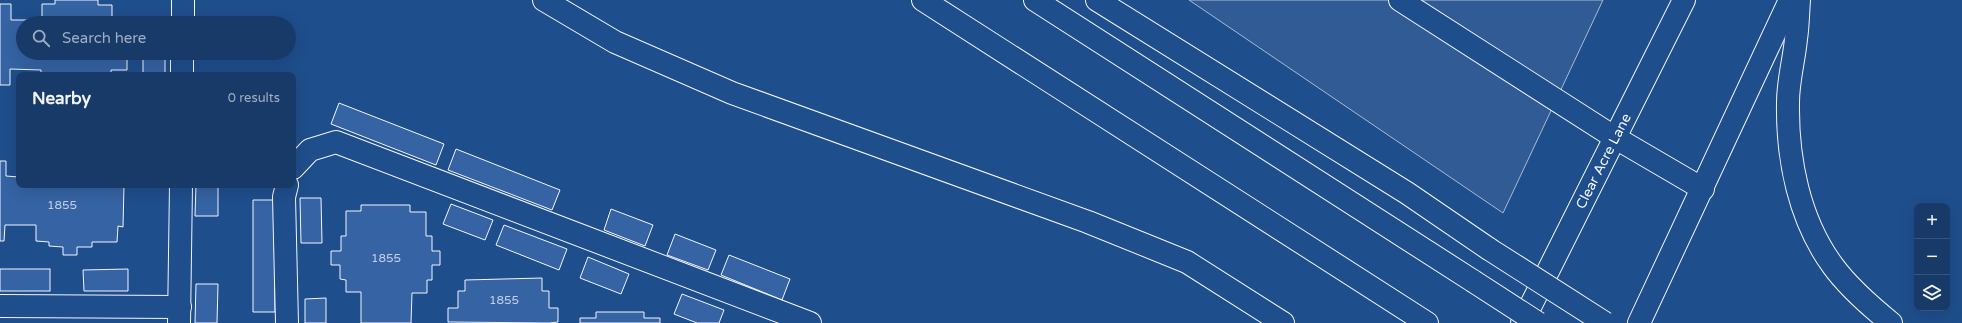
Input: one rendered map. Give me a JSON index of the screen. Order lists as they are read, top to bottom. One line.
{"streets":{"main road":["Clear Acre Lane"]},"house_numbers":["1855","1855","1855"],"page":{"search":"Search here","heading":["Nearby","0 results"],"map_buttons":["+","−"]}}
